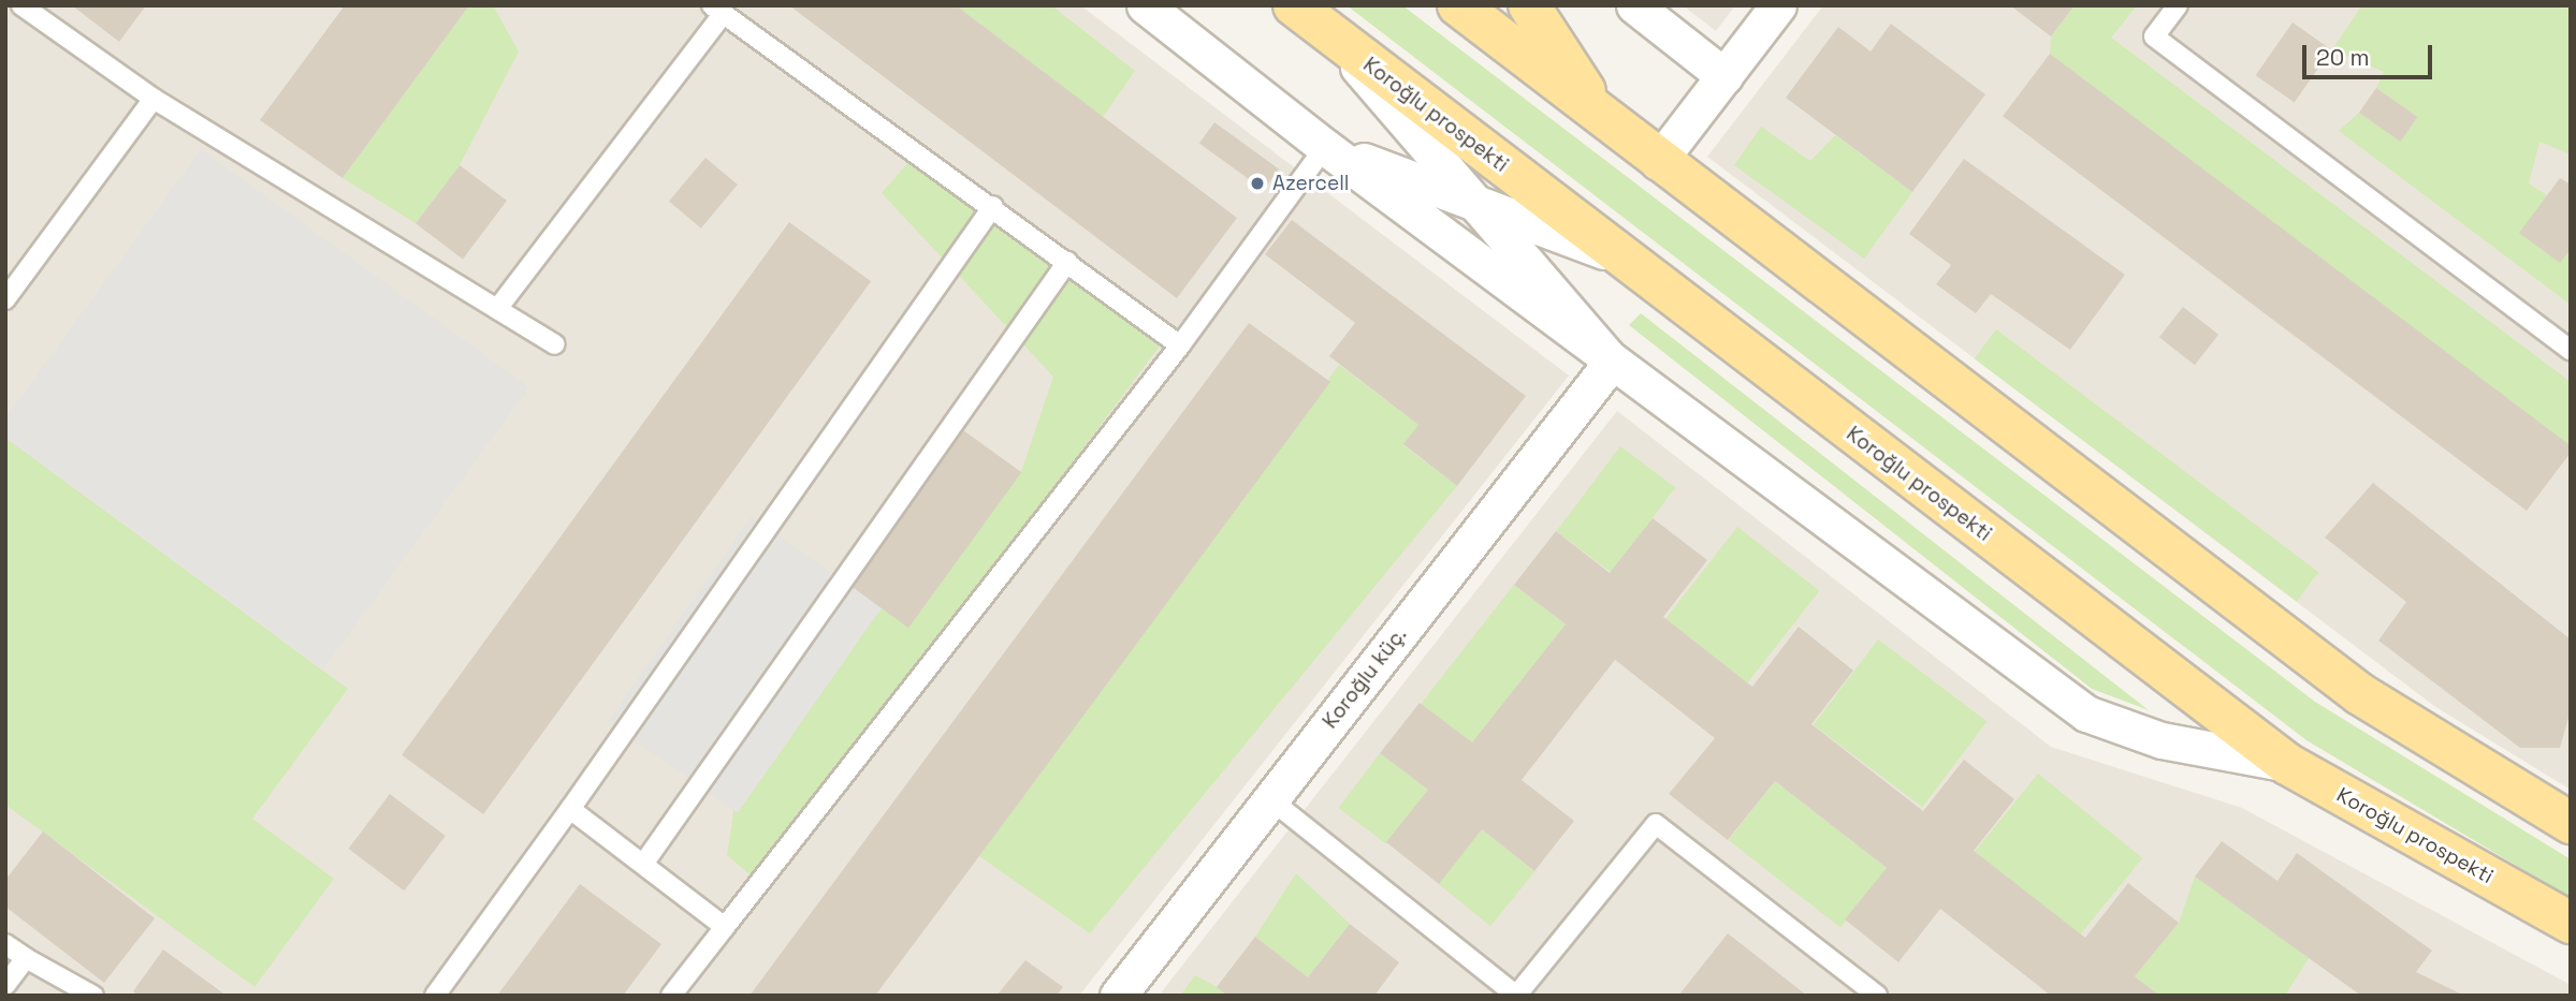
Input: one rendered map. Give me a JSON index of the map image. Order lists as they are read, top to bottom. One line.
{"streets":{"main road":["Koroğlu prospekti"],"street":["Koroğlu küç."]},"places":["Azercell"],"scale_bar":"20 m"}
